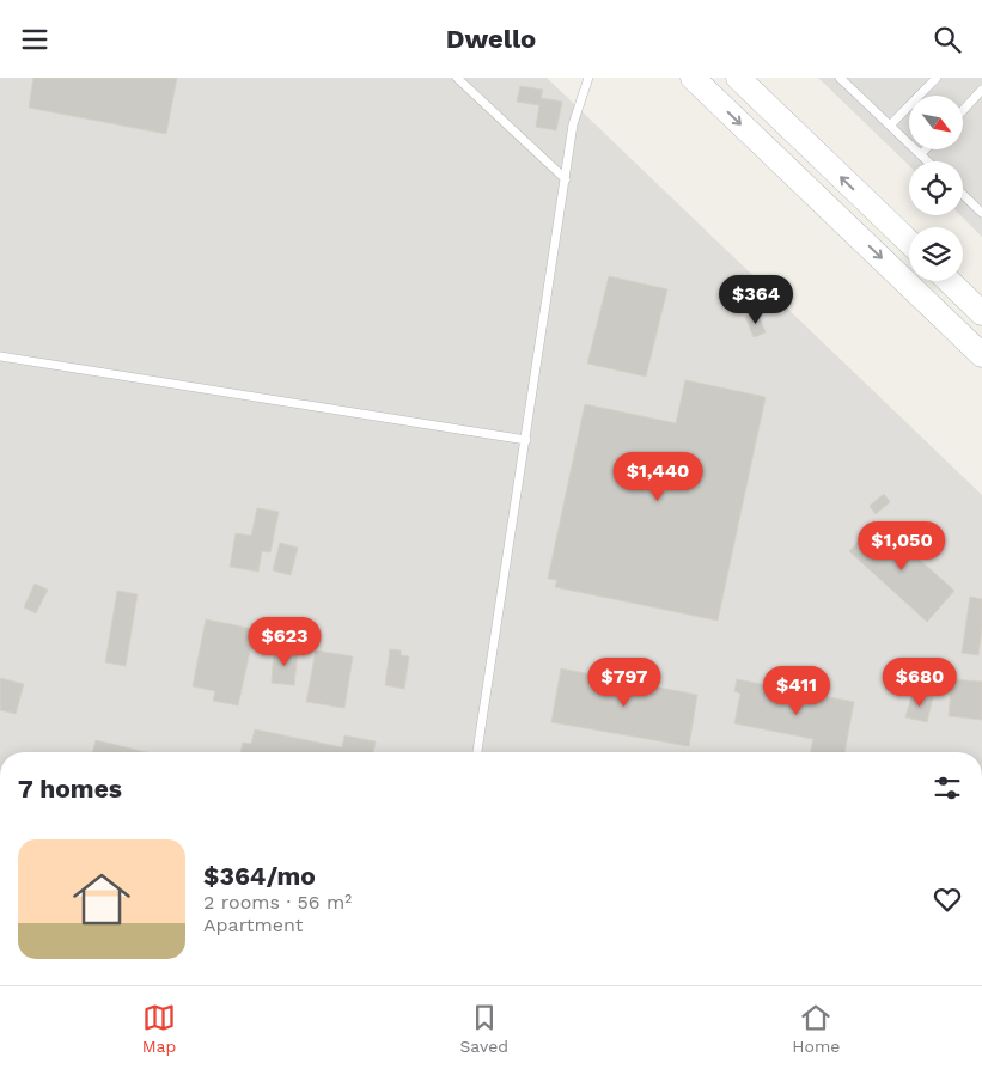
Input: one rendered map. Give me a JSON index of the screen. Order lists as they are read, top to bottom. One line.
{"north":"bottom right","page":{"header":"Dwello","price":["$364","$1,440","$1,050","$623","$797","$680","$411"],"heading":"7 homes","list":[{"name":"$364/mo","note":"2 rooms · 56 m² · Apartment"}],"tabs":["Map","Saved","Home"]}}
